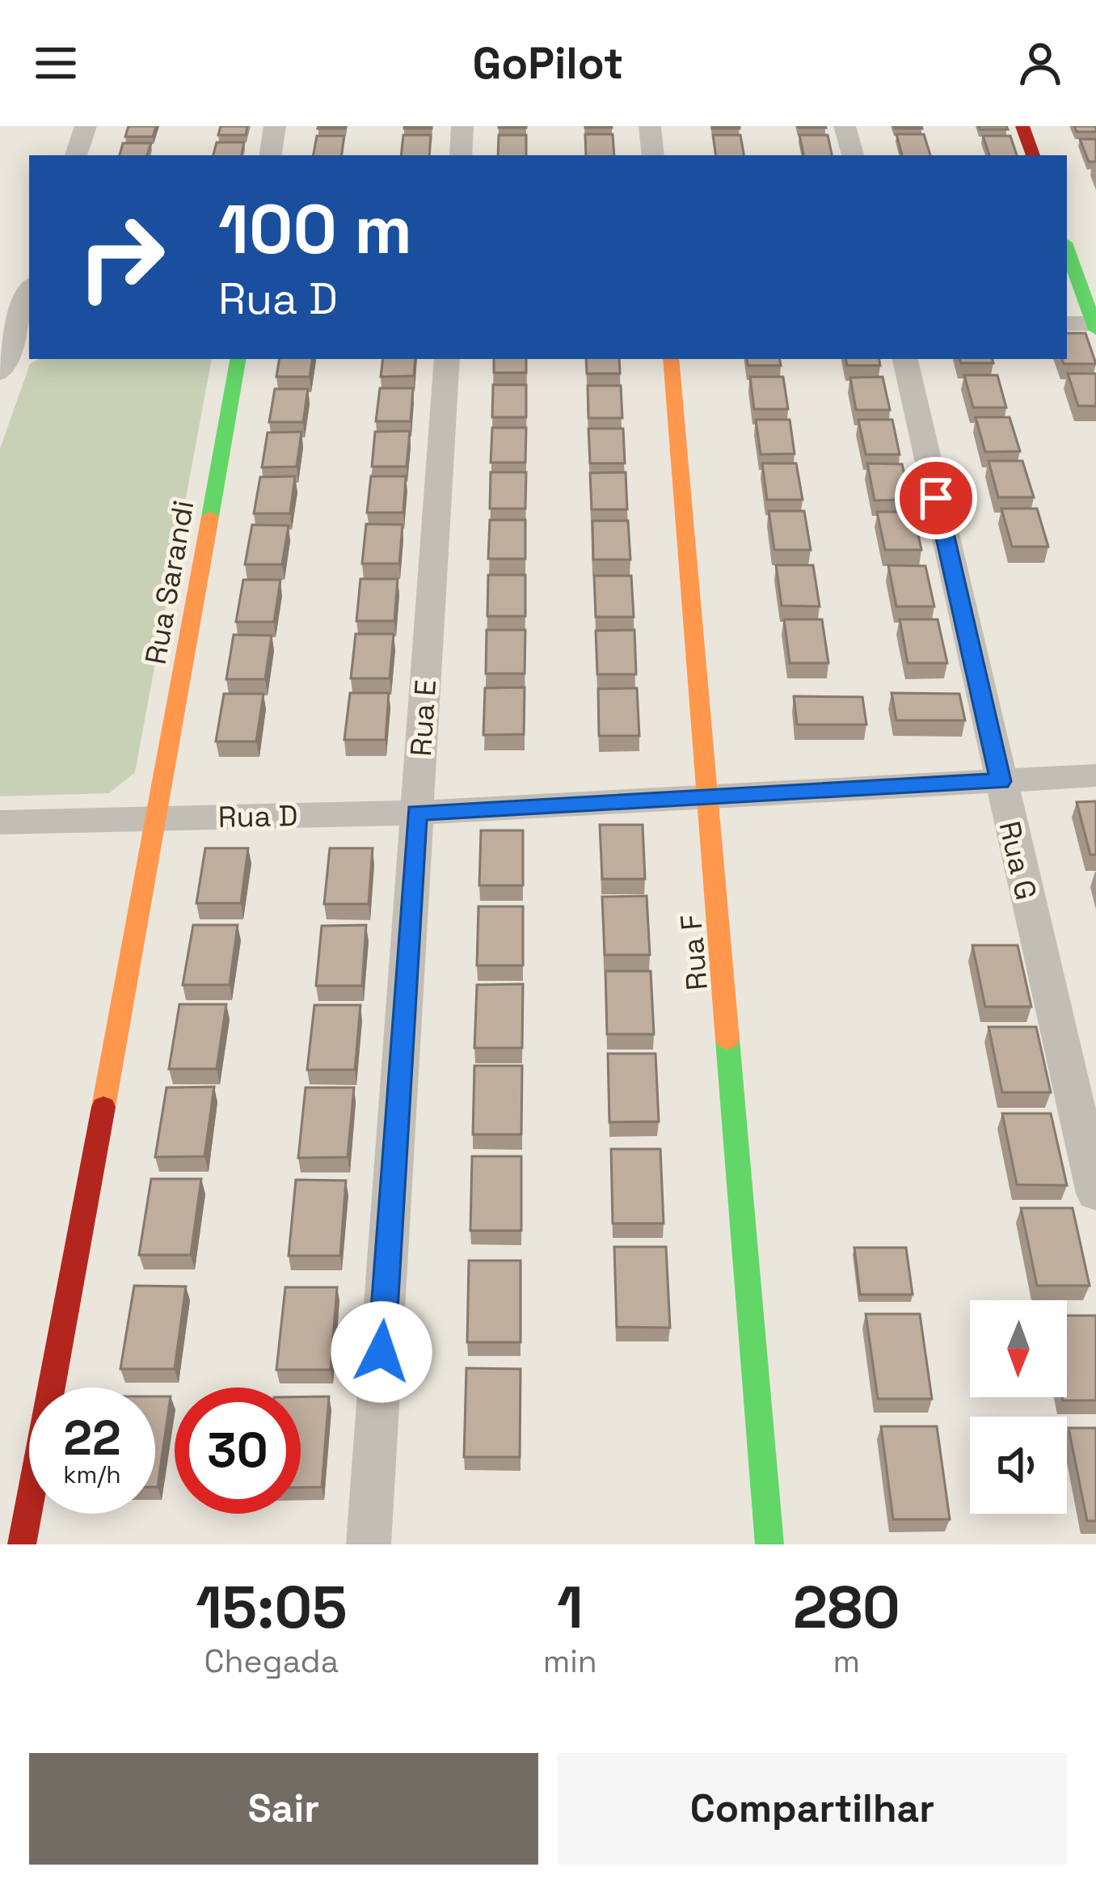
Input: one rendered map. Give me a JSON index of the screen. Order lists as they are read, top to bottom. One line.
{"streets":{"street":["Rua Sarandi","Rua E","Rua D","Rua G","Rua F"]},"crossings":[["Rua Sarandi","Rua D"],["Rua E","Rua D"],["Rua D","Rua G"],["Rua D","Rua F"]],"north":"bottom","page":{"header":"GoPilot","turn":["100 m","Rua D"],"speed":"22 km/h","limit":"30","eta":["15:05","Chegada","1","min","280","m"],"buttons":["Sair","Compartilhar"]}}
